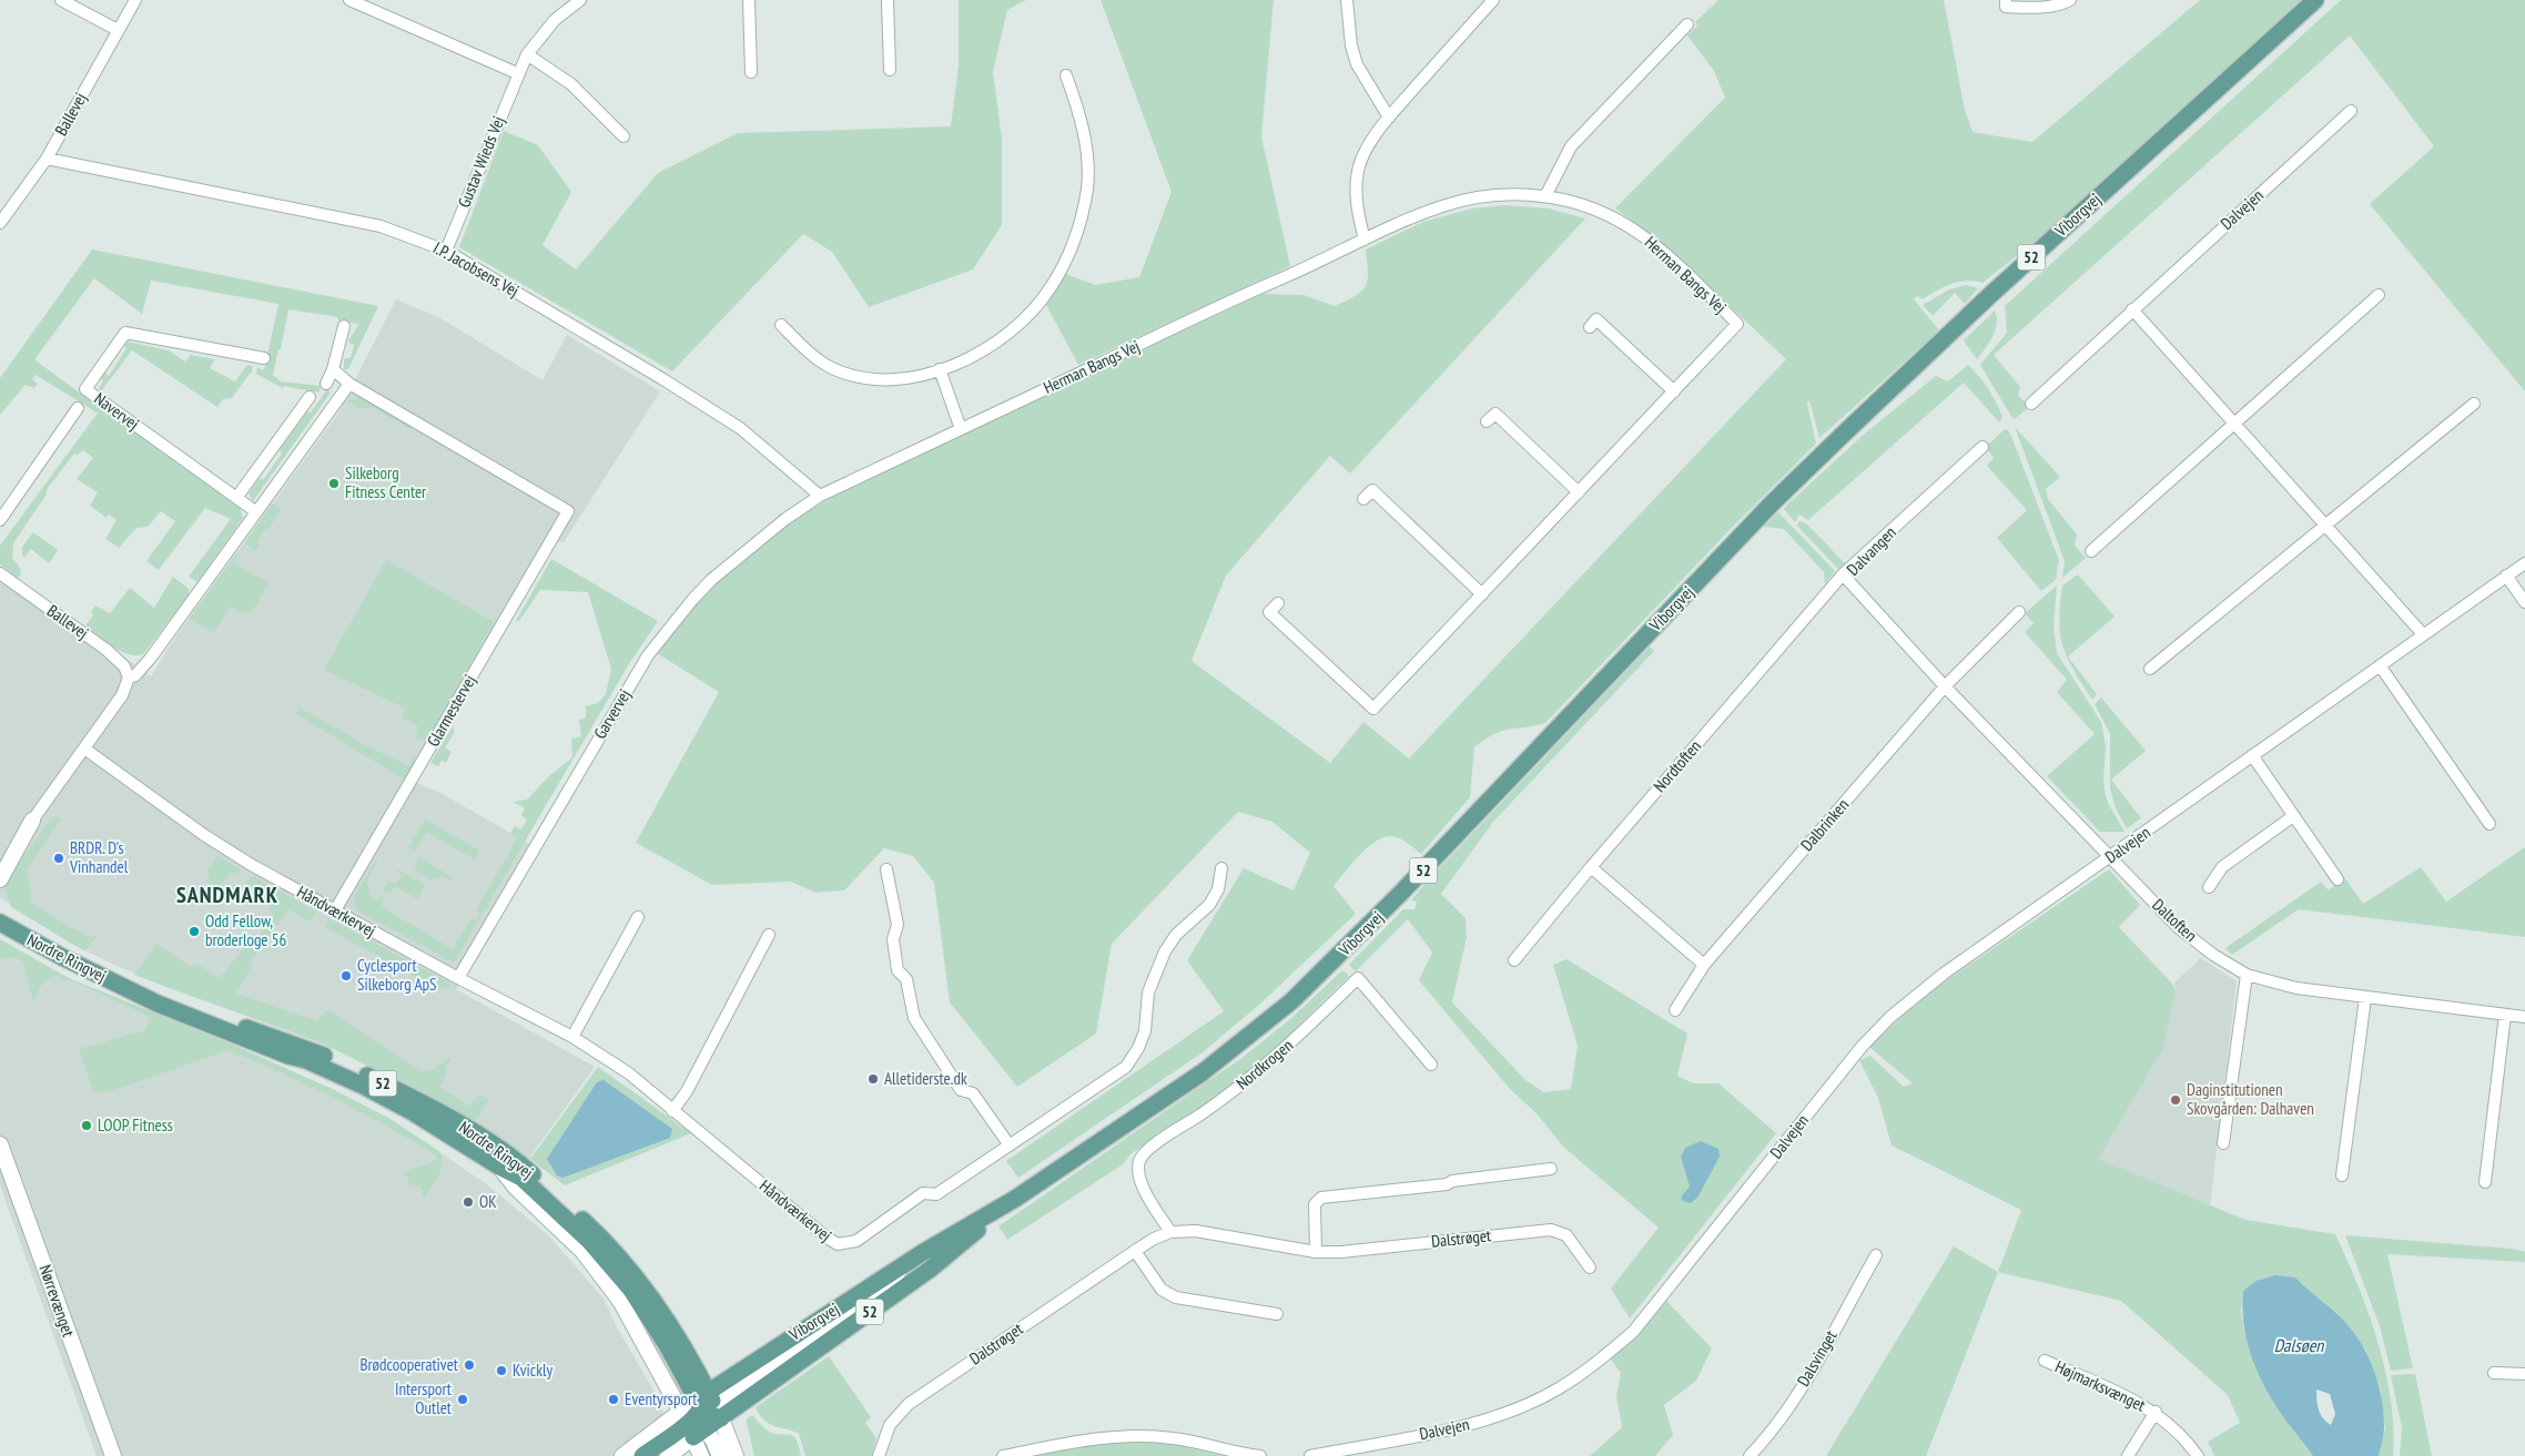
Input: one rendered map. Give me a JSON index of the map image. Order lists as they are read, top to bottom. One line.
{"streets":{"main road":["Viborgvej","52","Nordre Ringvej"],"street":["Ballevej","Gustav Wieds Vej","Dalvejen","I.P. Jacobsens Vej","Herman Bangs Vej","Navervej","Dalvangen","Glarmestervej","Garvervej","Nordtoften","Dalbrinken","Håndværkervej","Daltoften","Nordkrogen","Dalstrøget","Nørrevænget","Dalsvinget","Højmarksvænget"]},"crossings":[["Ballevej","I.P. Jacobsens Vej"],["Gustav Wieds Vej","I.P. Jacobsens Vej"],["Dalvejen","Dalvangen"],["Dalvejen","Daltoften"],["Viborgvej","Nordre Ringvej"],["I.P. Jacobsens Vej","Herman Bangs Vej"],["I.P. Jacobsens Vej","Garvervej"],["Herman Bangs Vej","Garvervej"],["Dalvangen","Nordtoften"],["Dalvangen","Dalbrinken"],["Dalvangen","Daltoften"],["Glarmestervej","Håndværkervej"],["Garvervej","Håndværkervej"],["Nordkrogen","Dalstrøget"]],"districts":["SANDMARK"],"water":["Dalsøen"],"places":["Silkeborg Fitness Center","BRDR. D's Vinhandel","Odd Fellow, broderloge 56","Cyclesport Silkeborg ApS","Alletiderste.dk","Daginstitutionen Skovgården: Dalhaven","LOOP Fitness","OK","Brødcooperativet","Kvickly","Intersport Outlet","Eventyrsport"]}
